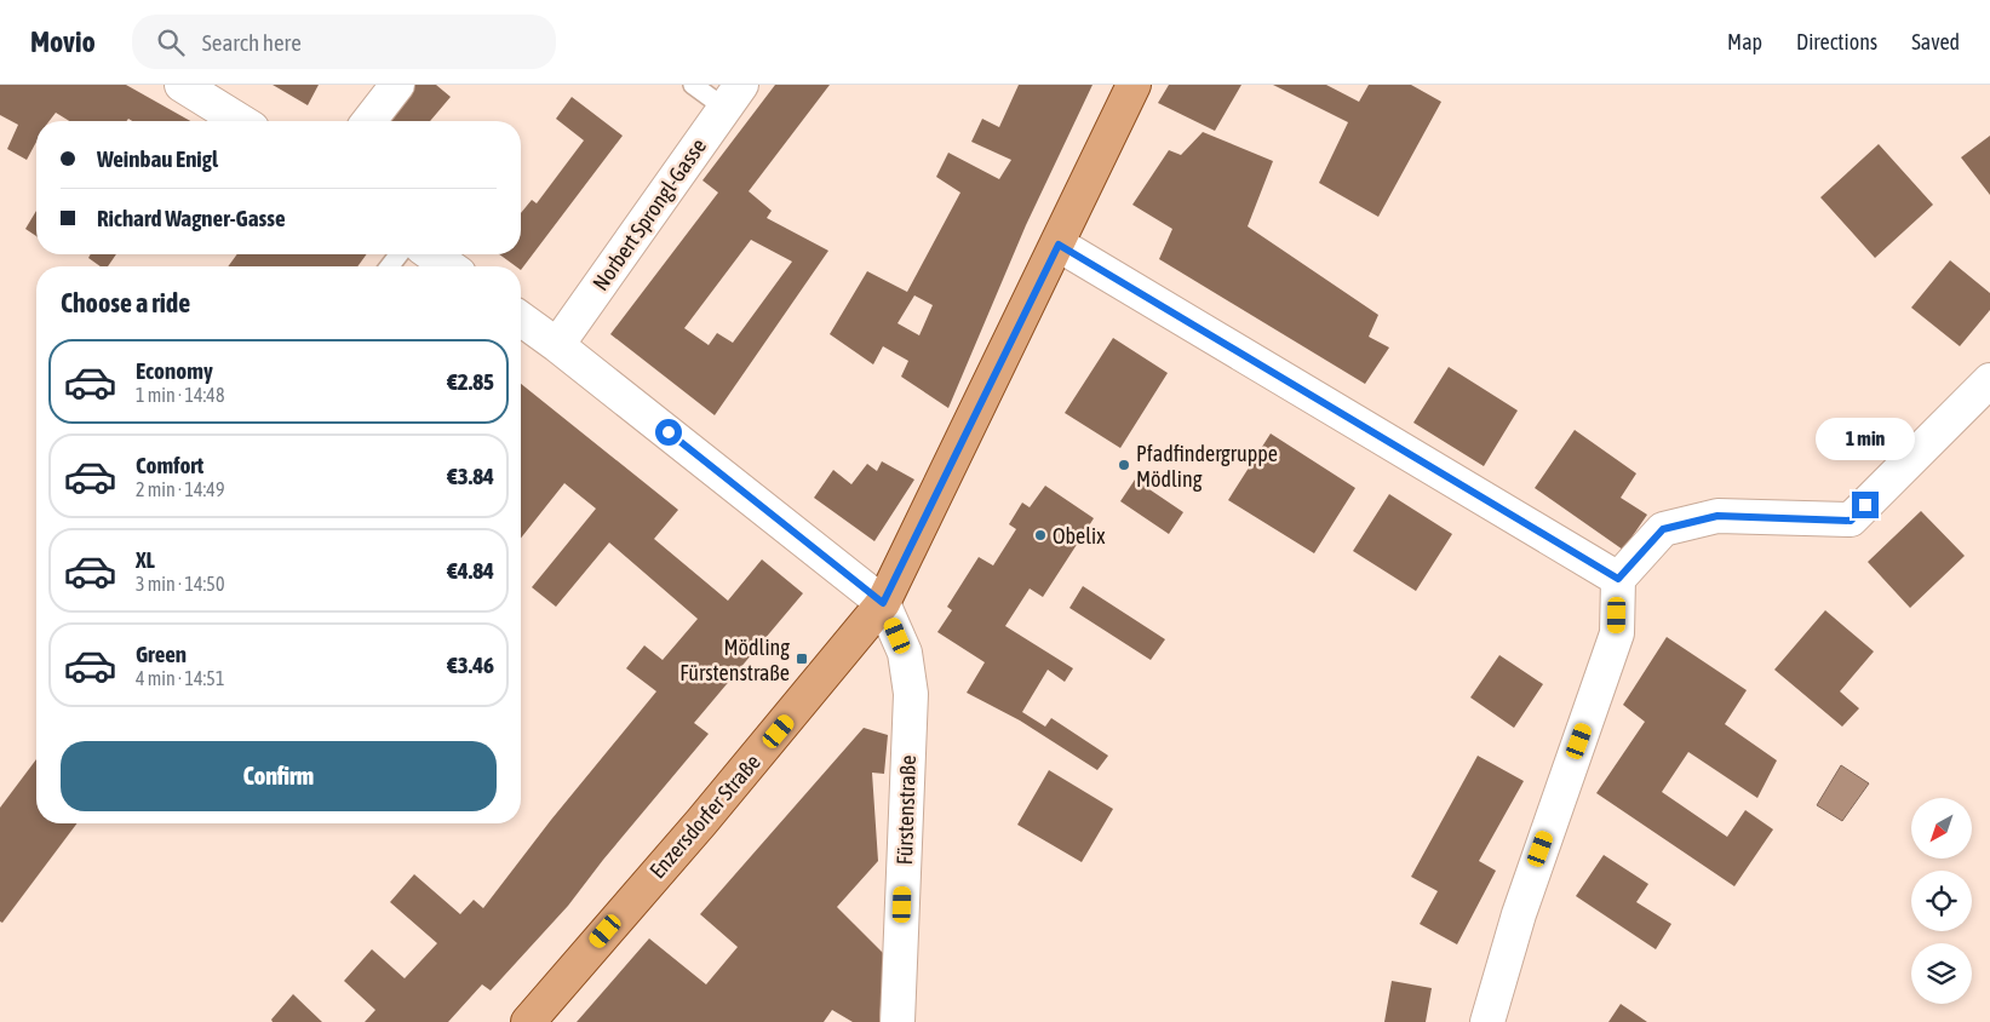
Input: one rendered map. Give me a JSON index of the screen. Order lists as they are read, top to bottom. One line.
{"streets":{"main road":["Enzersdorfer Straße"],"street":["Norbert Sprongl-Gasse","Fürstenstraße"]},"crossings":[["Fürstenstraße","Enzersdorfer Straße"]],"places":{"other":["Pfadfindergruppe Mödling","Obelix"],"transit":["Mödling Fürstenstraße"]},"north":"bottom left","page":{"header":"Movio","search":"Search here","nav":["Map","Directions","Saved"],"banner":["Weinbau Enigl","Richard Wagner-Gasse"],"heading":"Choose a ride","list":[{"name":"Economy","note":"1 min · 14:48","value":"€2.85"},{"name":"Comfort","note":"2 min · 14:49","value":"€3.84"},{"name":"XL","note":"3 min · 14:50","value":"€4.84"},{"name":"Green","note":"4 min · 14:51","value":"€3.46"}],"bubble":"1 min","buttons":"Confirm"}}
